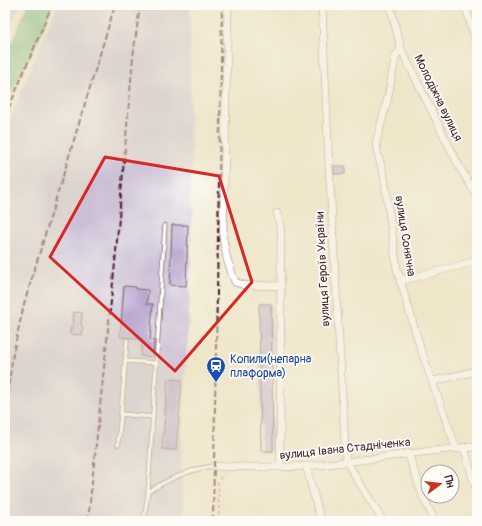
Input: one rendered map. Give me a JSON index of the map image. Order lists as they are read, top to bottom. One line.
{"streets":{"street":["Молодіжна вулиця","вулиця Сонячна","вулиця Героїв України","вулиця Івана Стадніченка"]},"crossings":[["Молодіжна вулиця","вулиця Сонячна"],["вулиця Сонячна","вулиця Івана Стадніченка"],["вулиця Героїв України","вулиця Івана Стадніченка"]],"places":{"station":["Копили(непарна плаформа)"]},"north":"right"}
